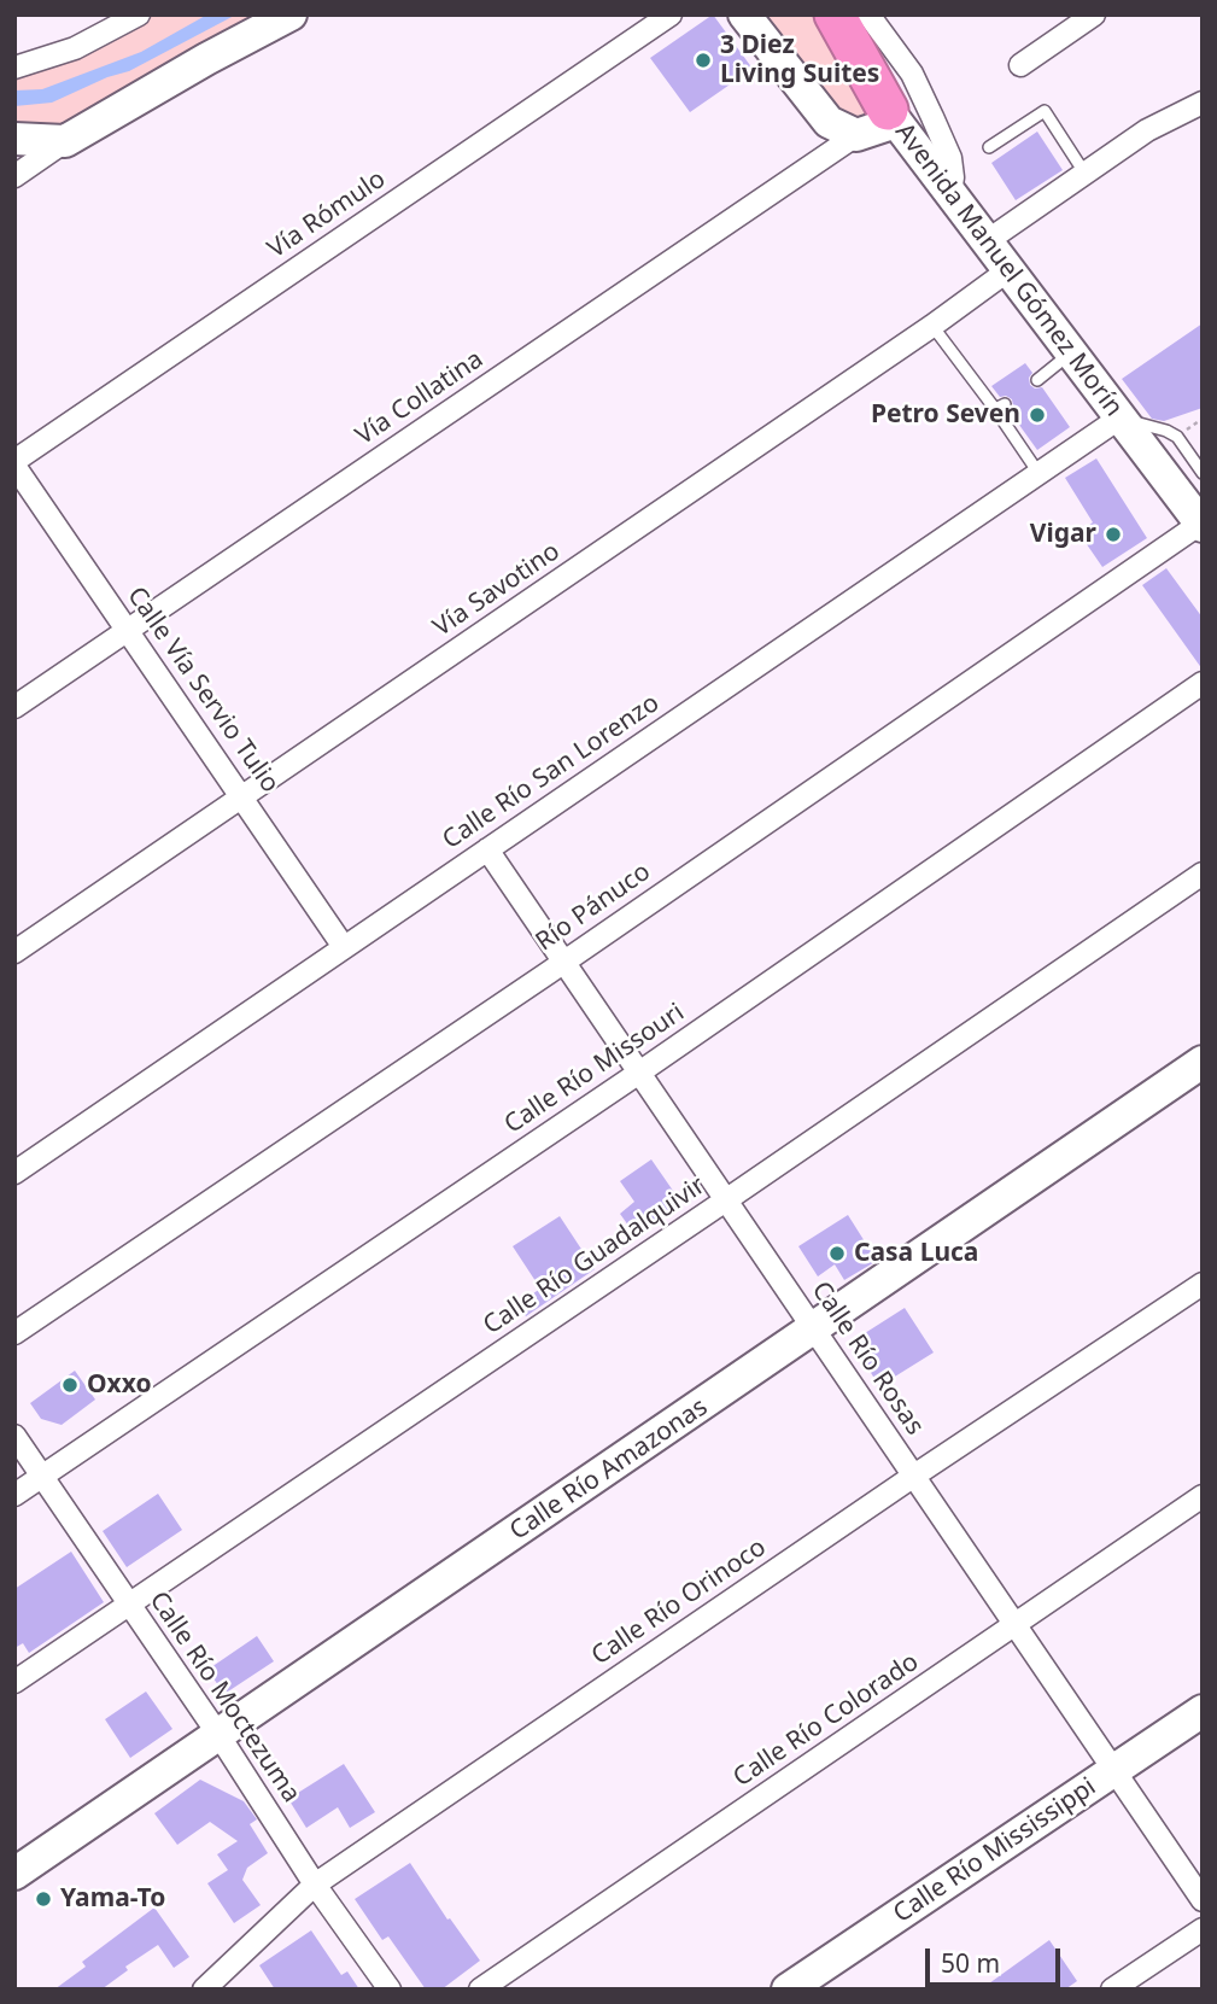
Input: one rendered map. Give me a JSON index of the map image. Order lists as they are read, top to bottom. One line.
{"streets":{"street":["Vía Rómulo","Avenida Manuel Gómez Morín","Vía Collatina","Vía Savotino","Calle Vía Servio Tulio","Calle Río San Lorenzo","Río Pánuco","Calle Río Missouri","Calle Río Guadalquivir","Calle Río Rosas","Calle Río Amazonas","Calle Río Orinoco","Calle Río Moctezuma","Calle Río Colorado","Calle Río Mississippi"]},"crossings":[["Vía Rómulo","Calle Vía Servio Tulio"],["Avenida Manuel Gómez Morín","Vía Savotino"],["Avenida Manuel Gómez Morín","Calle Río San Lorenzo"],["Avenida Manuel Gómez Morín","Río Pánuco"],["Vía Collatina","Calle Vía Servio Tulio"],["Vía Savotino","Calle Vía Servio Tulio"],["Calle Vía Servio Tulio","Calle Río San Lorenzo"],["Calle Río San Lorenzo","Calle Río Rosas"],["Río Pánuco","Calle Río Rosas"],["Calle Río Missouri","Calle Río Rosas"],["Calle Río Missouri","Calle Río Moctezuma"],["Calle Río Guadalquivir","Calle Río Rosas"],["Calle Río Guadalquivir","Calle Río Moctezuma"],["Calle Río Rosas","Calle Río Amazonas"],["Calle Río Rosas","Calle Río Orinoco"],["Calle Río Rosas","Calle Río Colorado"],["Calle Río Rosas","Calle Río Mississippi"],["Calle Río Amazonas","Calle Río Moctezuma"],["Calle Río Orinoco","Calle Río Moctezuma"]],"places":["3 Diez Living Suites","Petro Seven","Vigar","Casa Luca","Oxxo","Yama-To"],"scale_bar":"50 m"}
